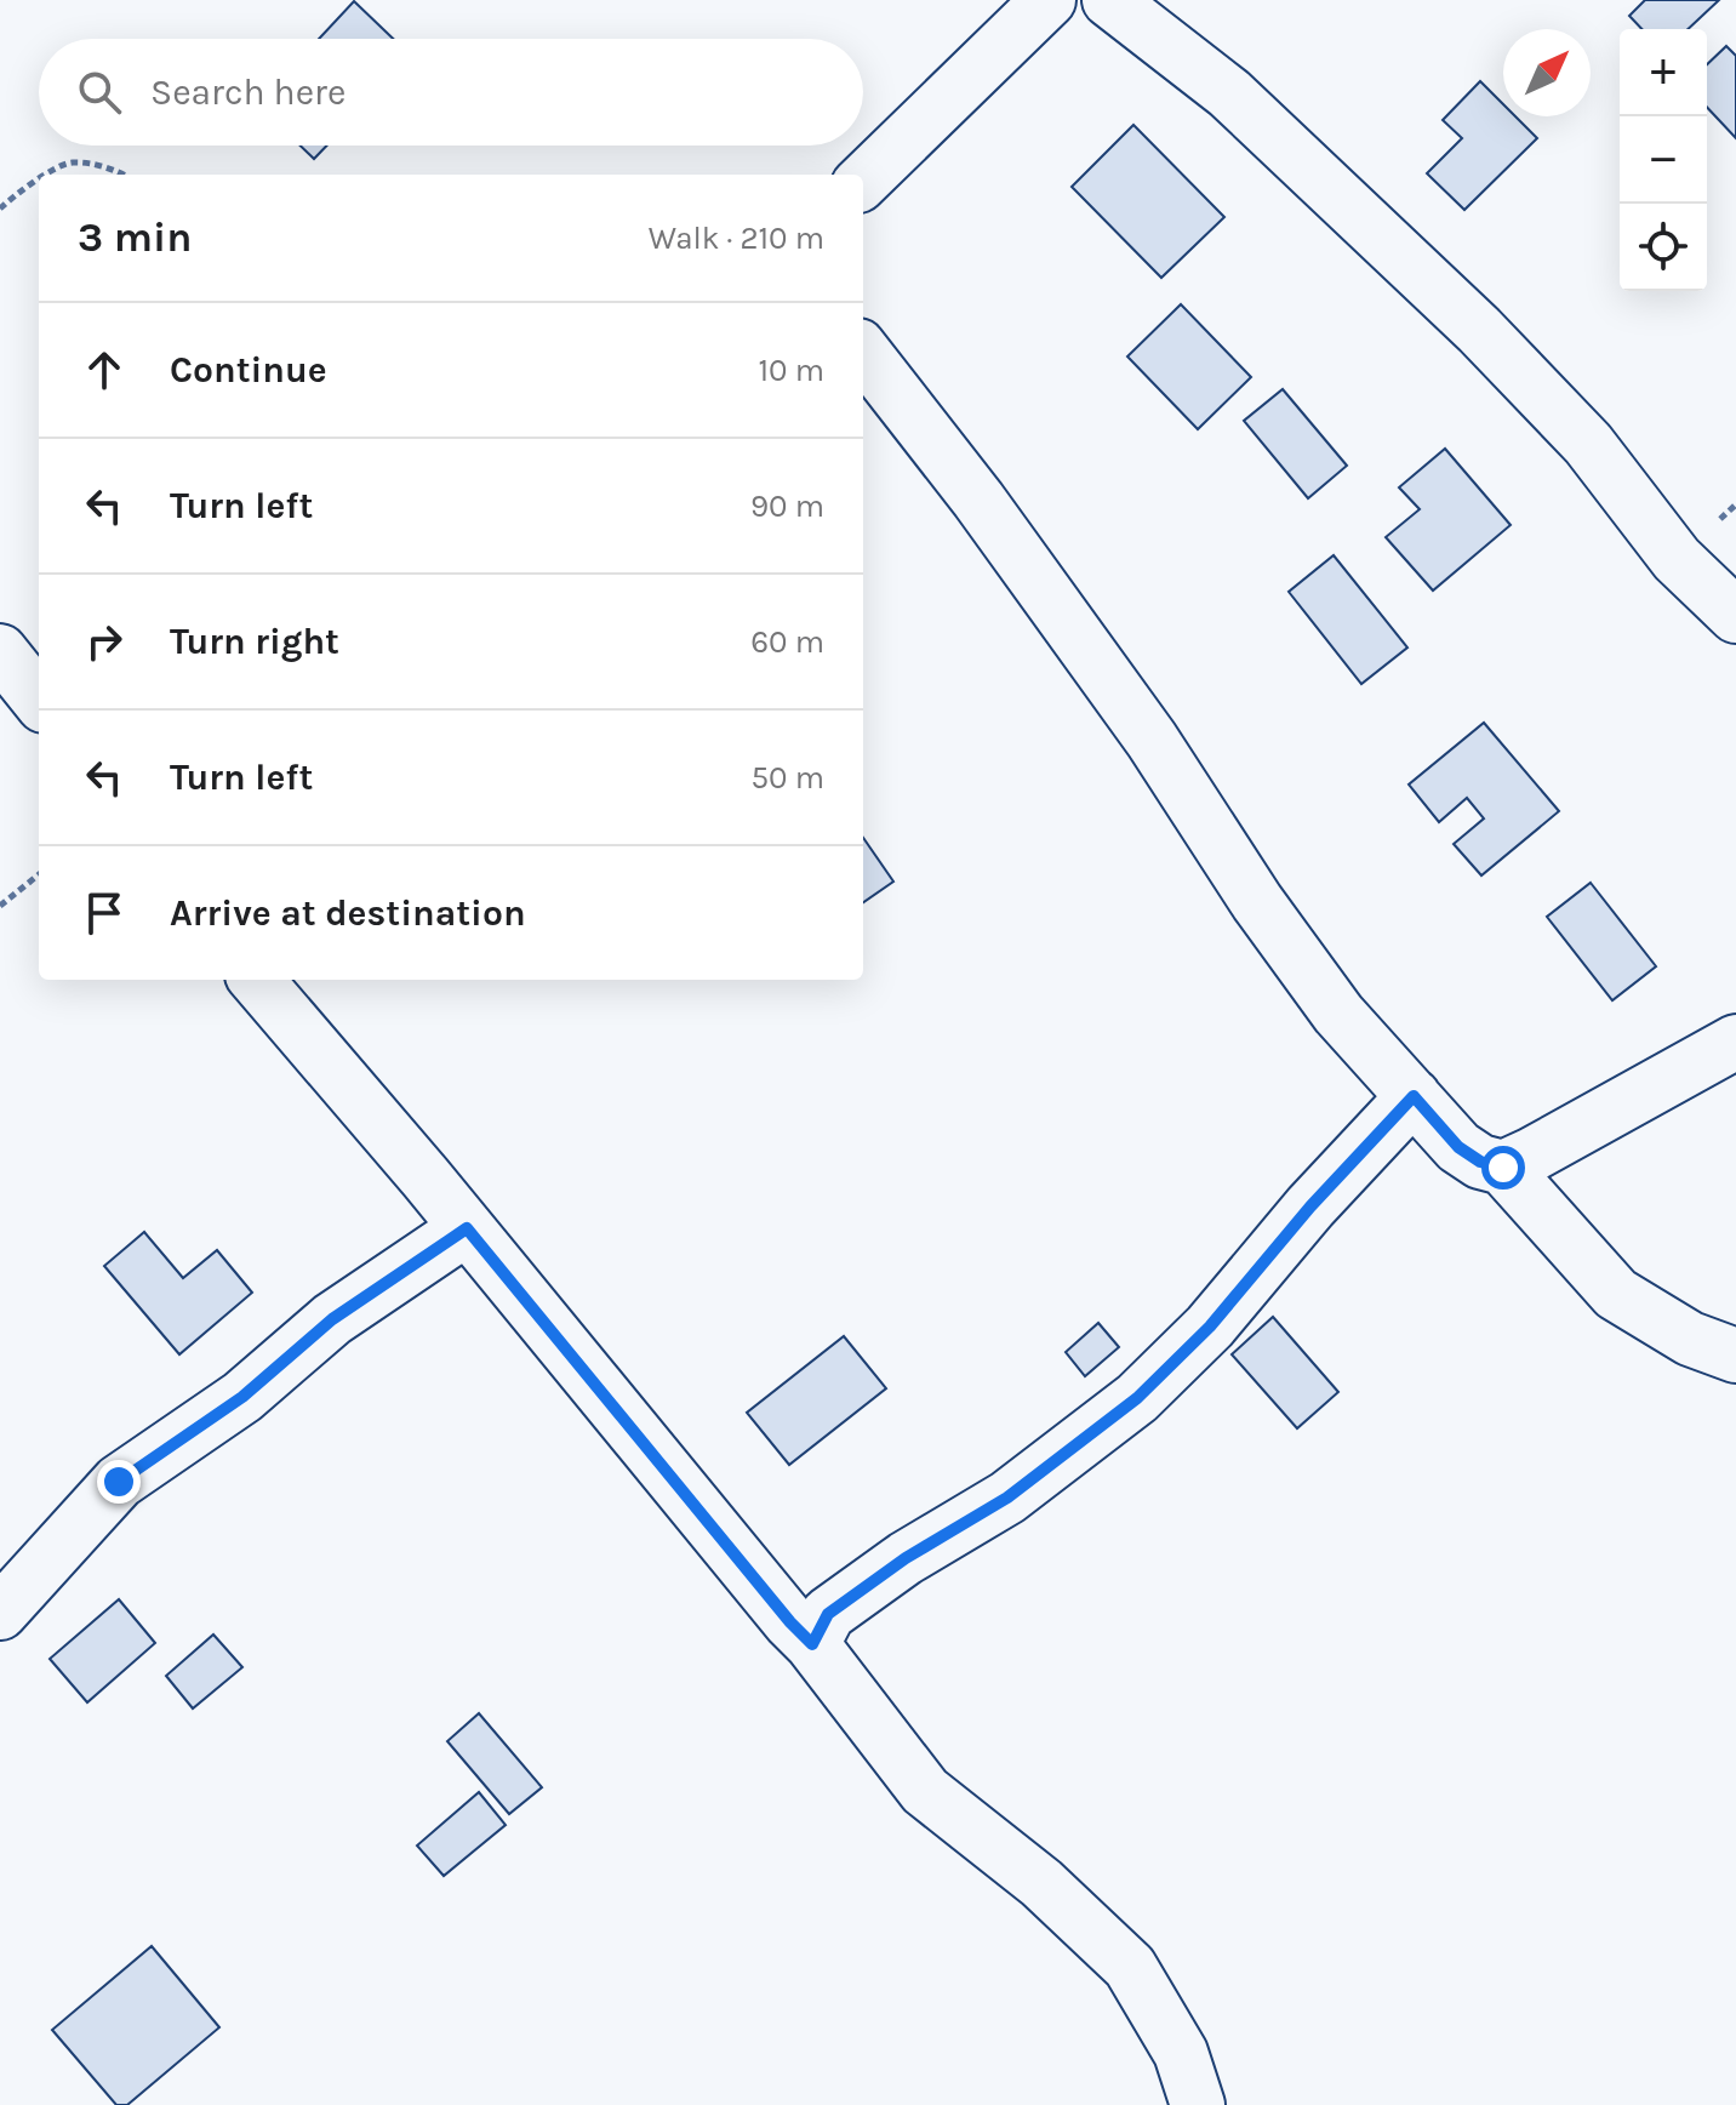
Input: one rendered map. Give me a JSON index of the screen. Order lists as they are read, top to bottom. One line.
{"north":"top right","page":{"map_buttons":["+","−"],"search":"Search here","heading":["3 min","Walk · 210 m"],"list":[["Continue","10 m"],["Turn left","90 m"],["Turn right","60 m"],["Turn left","50 m"],"Arrive at destination"]}}
